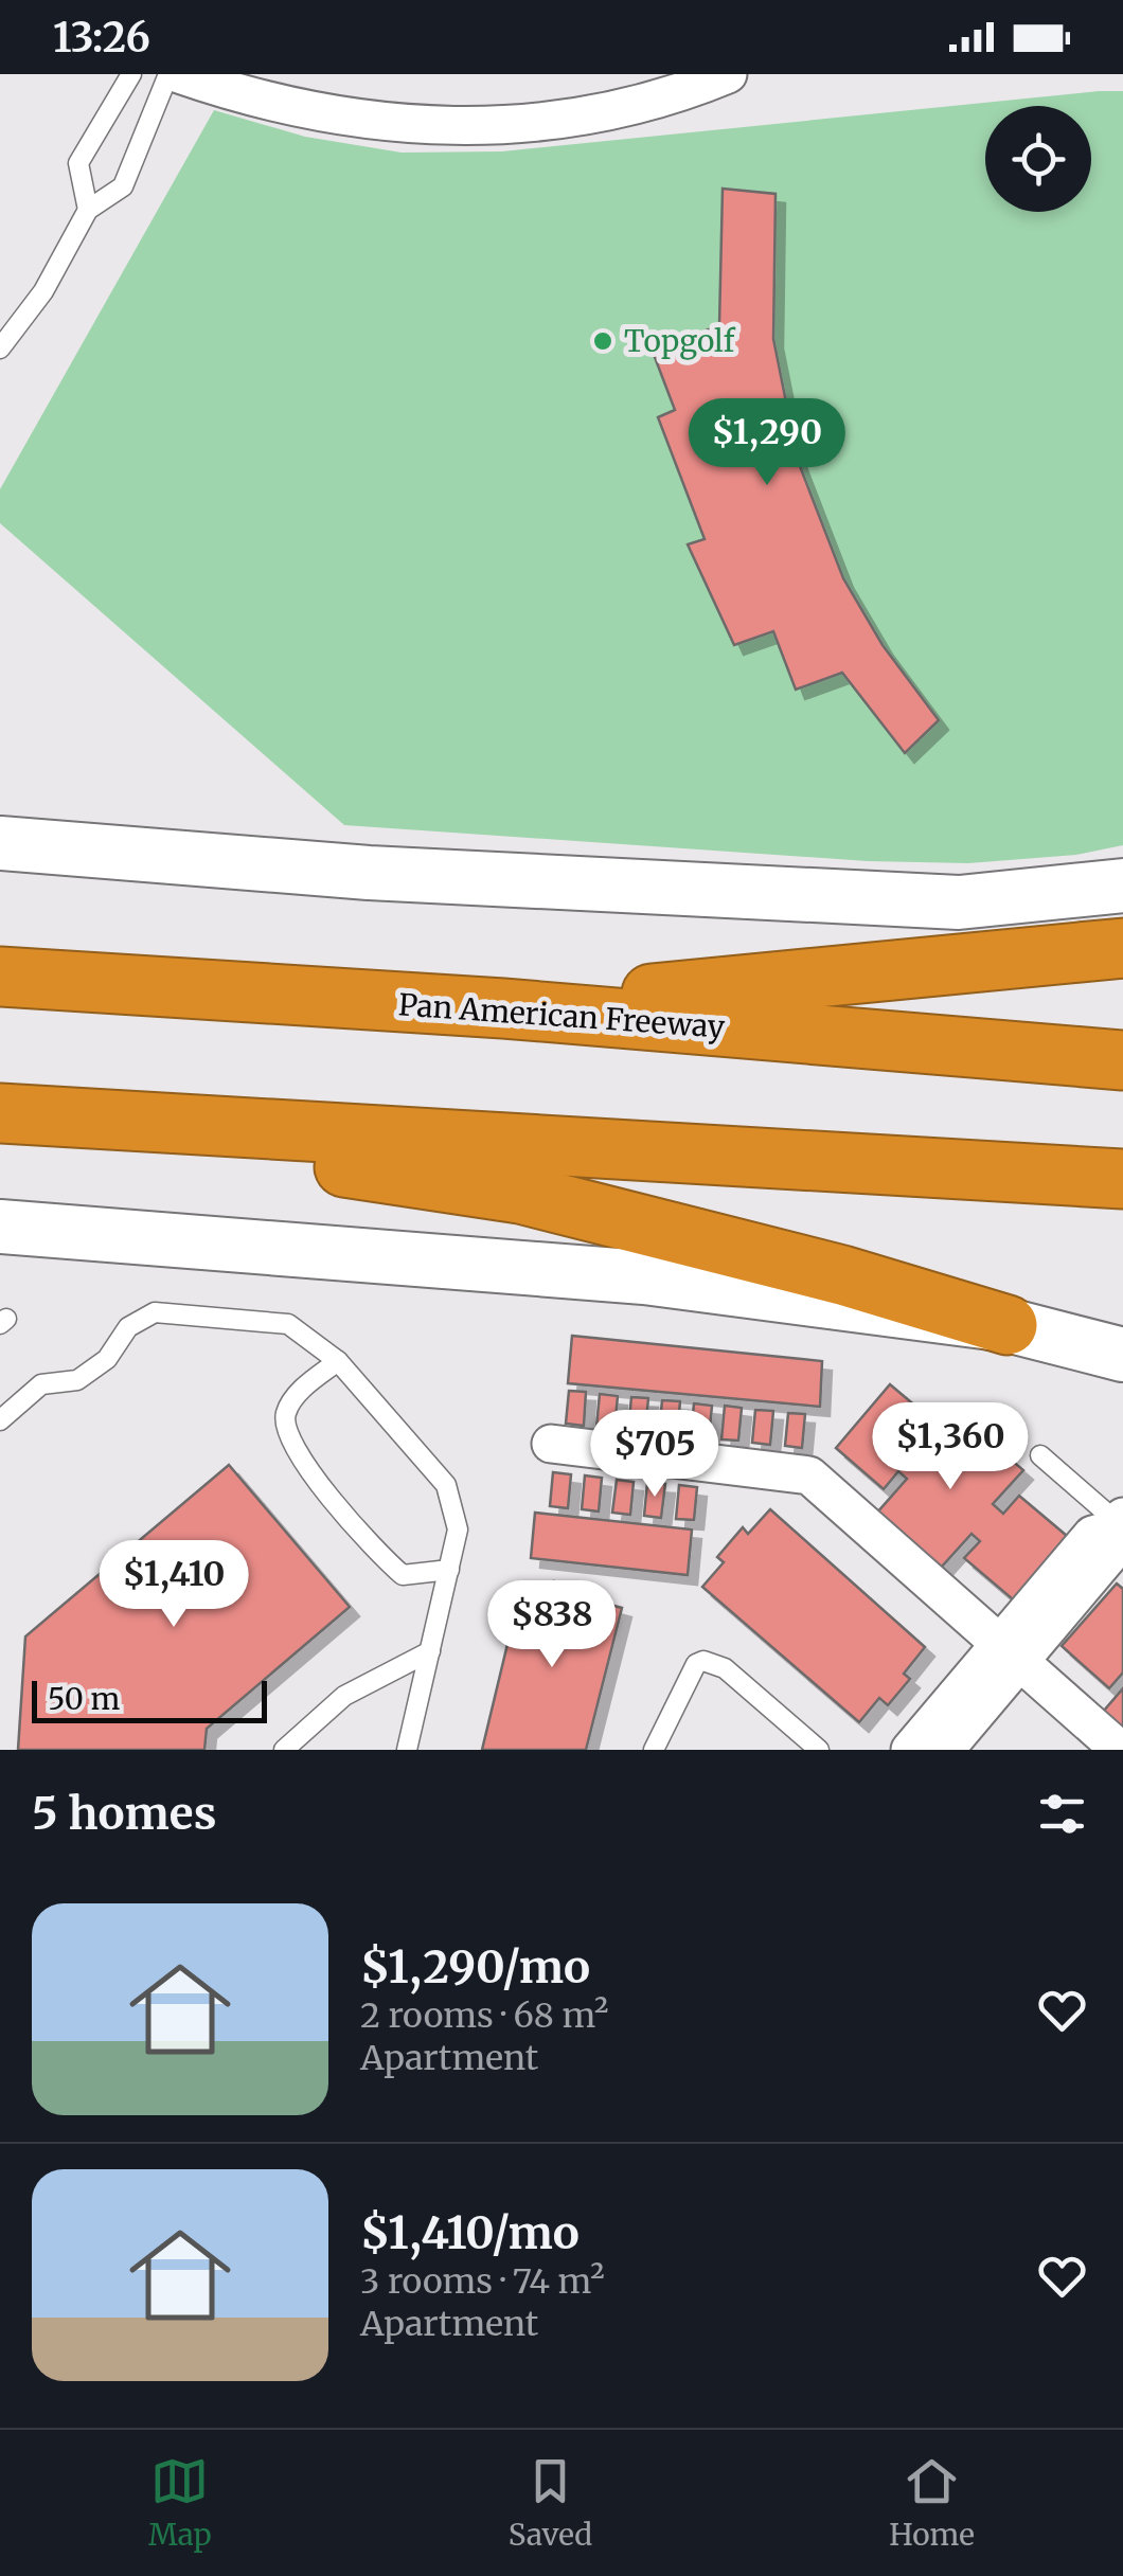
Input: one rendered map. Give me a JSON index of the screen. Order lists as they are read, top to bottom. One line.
{"streets":{"highway":["Pan American Freeway"]},"places":["Topgolf"],"scale_bar":"50 m","page":{"status":"13:26","price":["$1,290","$1,360","$705","$1,410","$838"],"scale":"50 m","heading":"5 homes","list":[{"name":"$1,290/mo","note":"2 rooms · 68 m² · Apartment"},{"name":"$1,410/mo","note":"3 rooms · 74 m² · Apartment"}],"tabs":["Map","Saved","Home"]}}
